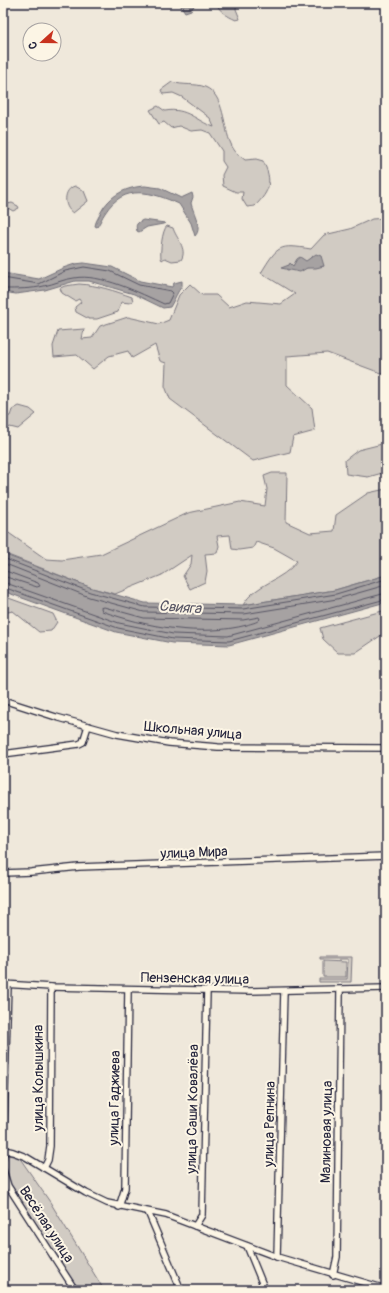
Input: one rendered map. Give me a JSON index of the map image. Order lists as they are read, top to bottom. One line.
{"streets":{"street":["Школьная улица","улица Мира","Пензенская улица","улица Колышкина","улица Гаджиева","улица Саши Ковалёва","улица Репнина","Малиновая улица","Весёлая улица"]},"crossings":[["Пензенская улица","улица Колышкина"],["Пензенская улица","улица Гаджиева"],["Пензенская улица","улица Саши Ковалёва"],["Пензенская улица","улица Репнина"],["Пензенская улица","Малиновая улица"]],"water":["Свияга"],"north":"left"}
